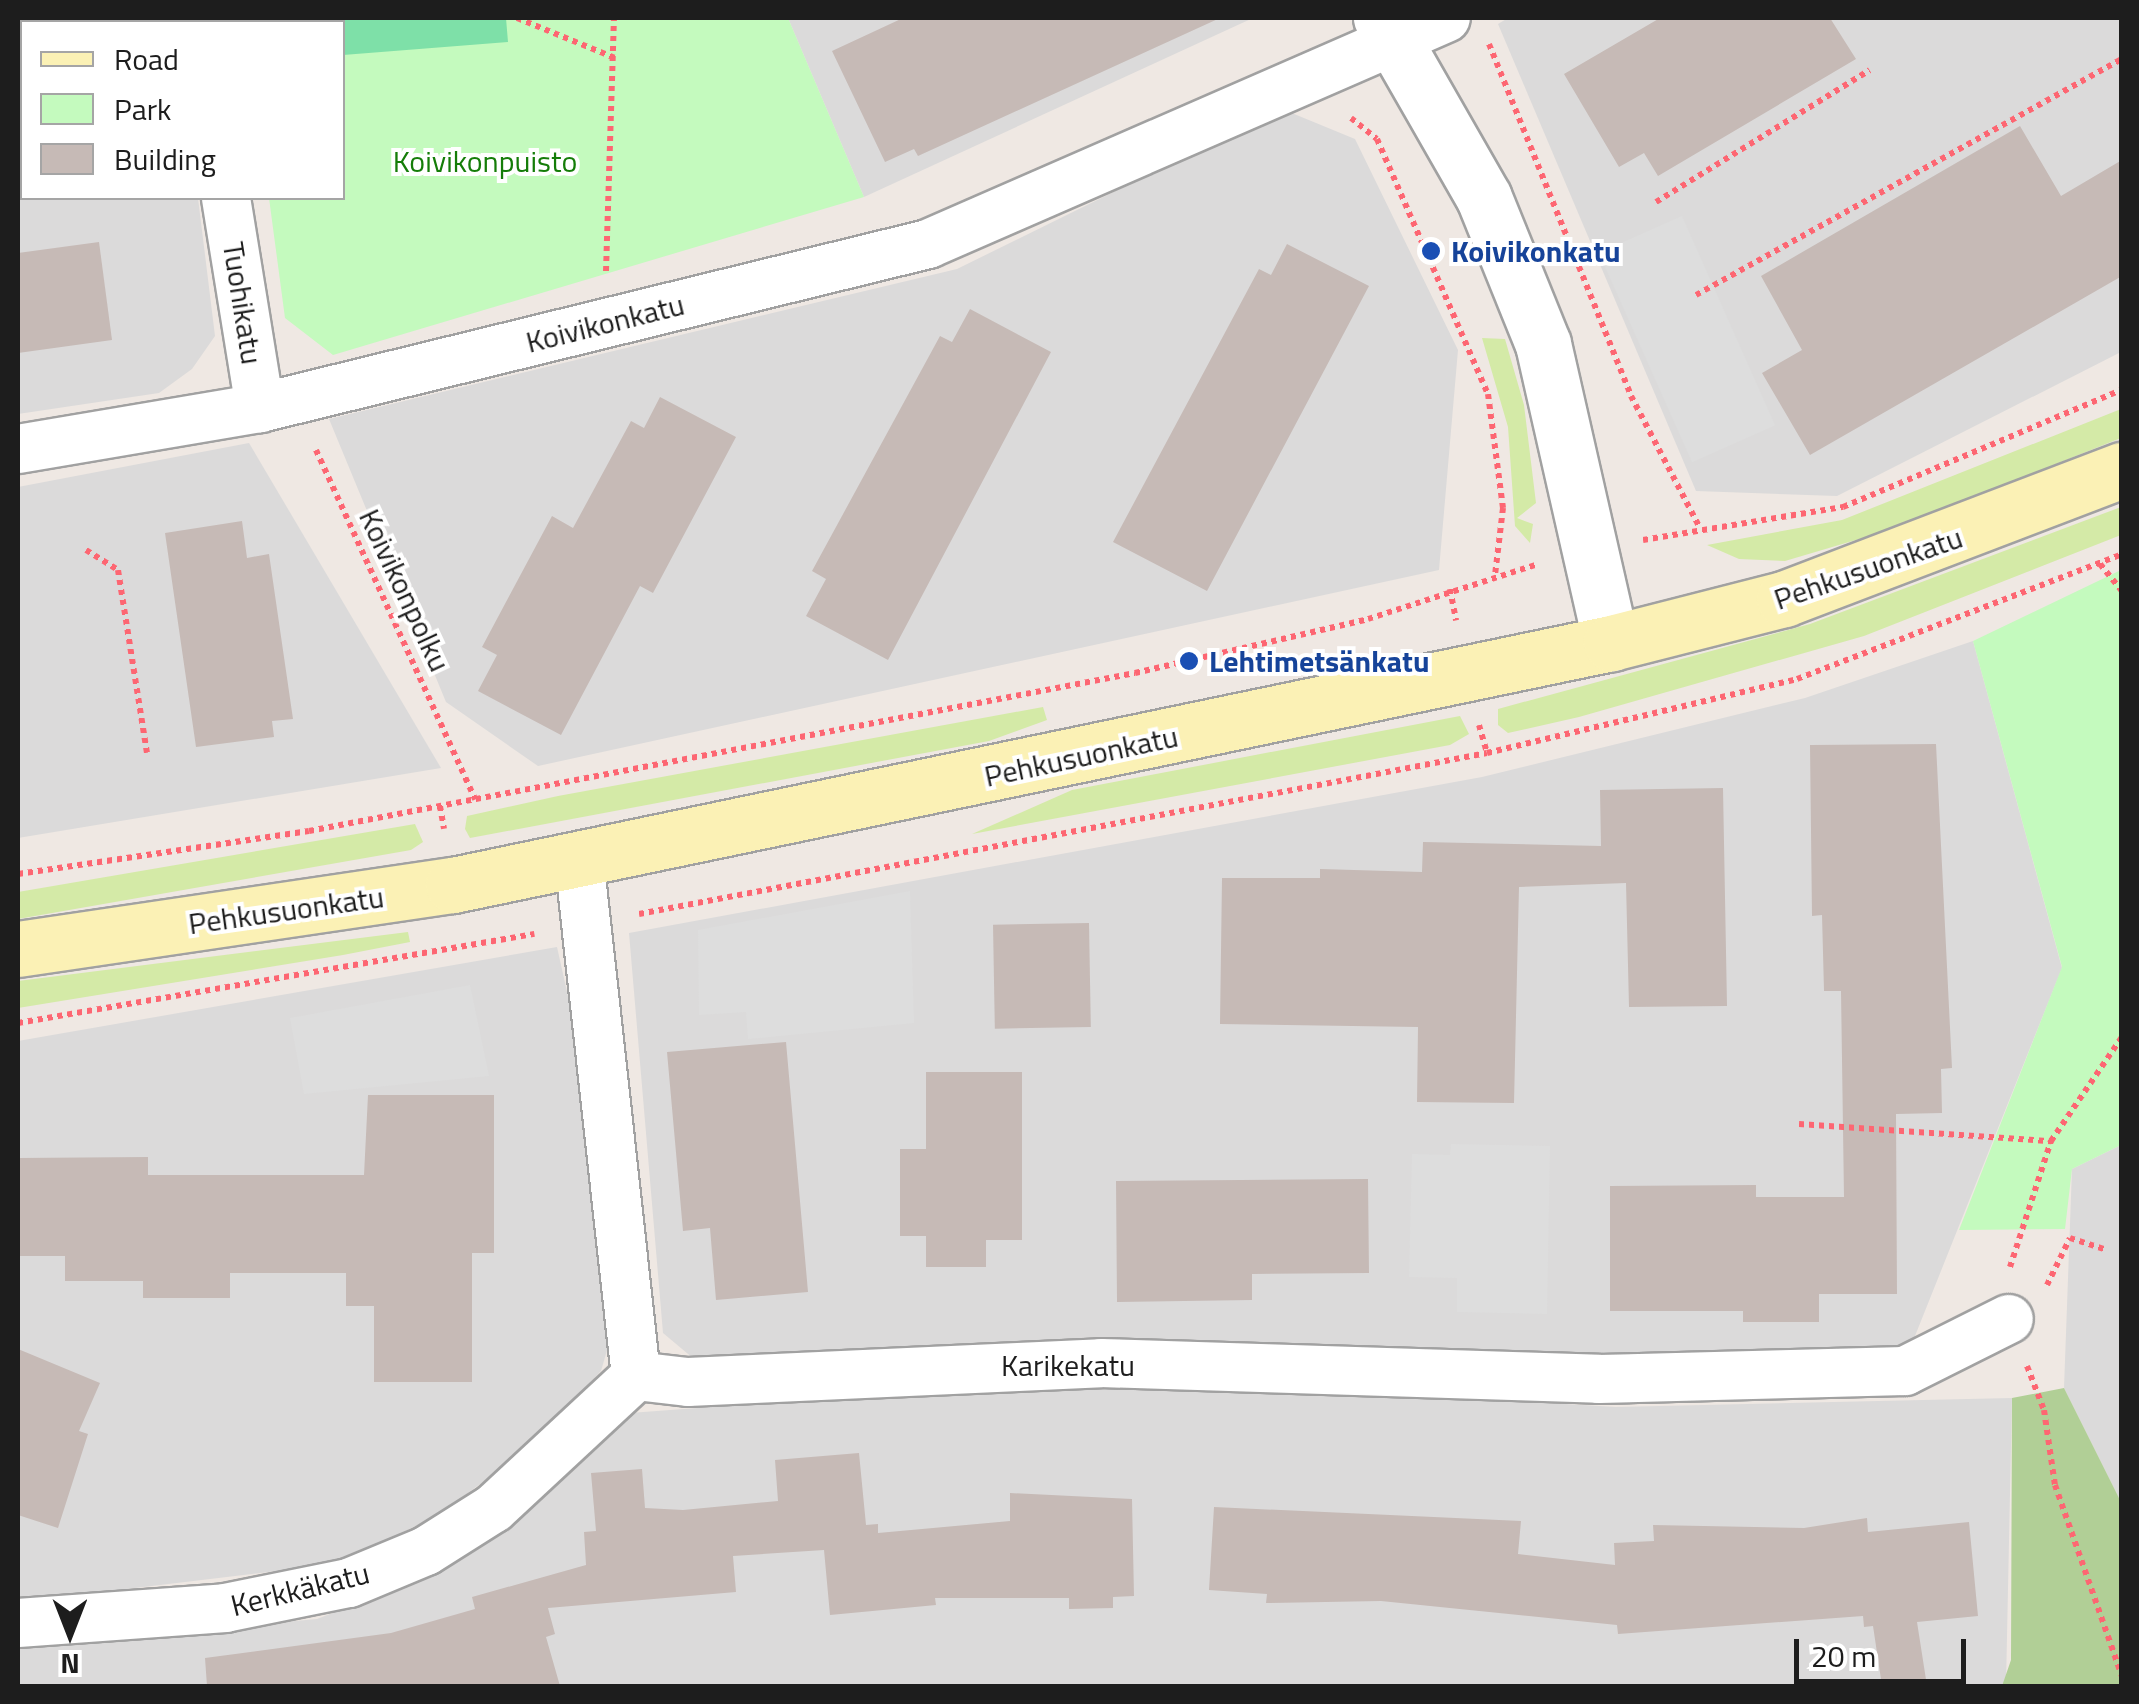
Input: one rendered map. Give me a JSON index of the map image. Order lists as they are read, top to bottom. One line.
{"streets":{"main road":["Pehkusuonkatu"],"street":["Tuohikatu","Koivikonkatu","Karikekatu","Kerkkäkatu"],"path":["Koivikonpolku"]},"crossings":[["Tuohikatu","Koivikonkatu"],["Tuohikatu","Koivikonpolku"],["Koivikonkatu","Koivikonpolku"],["Karikekatu","Kerkkäkatu"]],"parks":["Koivikonpuisto"],"places":["Koivikonkatu","Lehtimetsänkatu"],"legend":["Road","Park","Building"],"scale_bar":"20 m","north":"bottom"}
